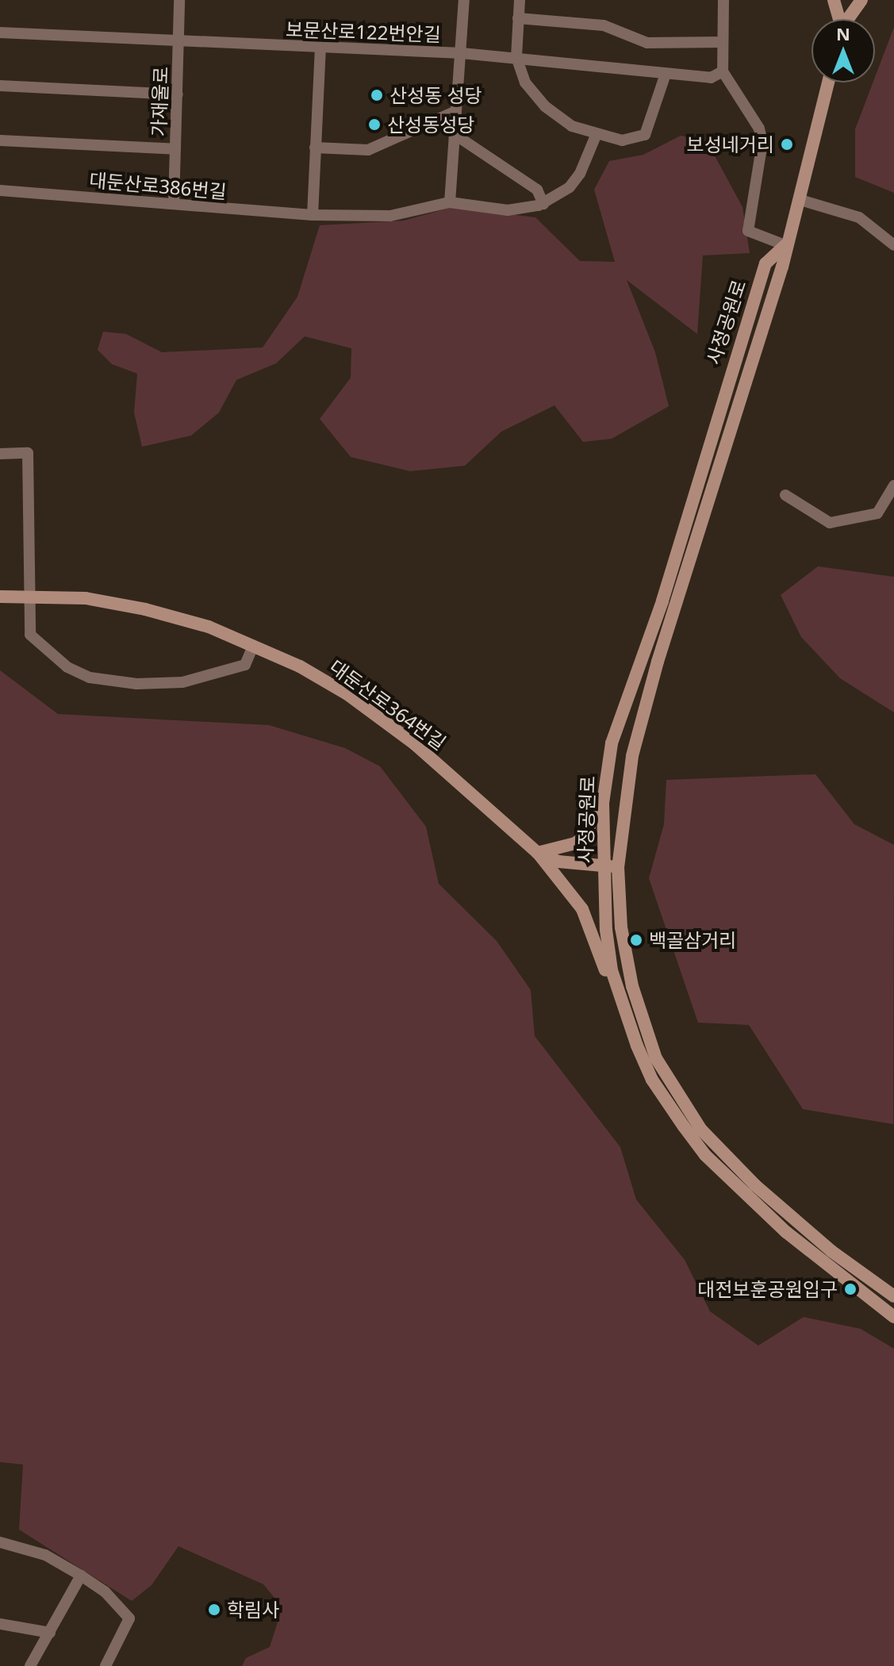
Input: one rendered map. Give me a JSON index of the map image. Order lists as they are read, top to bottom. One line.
{"streets":{"main road":["사정공원로","대둔산로364번길"],"street":["보문산로122번안길","가재울로","대둔산로386번길"]},"crossings":[["보문산로122번안길","가재울로"],["가재울로","대둔산로386번길"],["사정공원로","대둔산로364번길"]],"places":["산성동 성당","산성동성당","보성네거리","백골삼거리","대전보훈공원입구","학림사"],"north":"top"}
